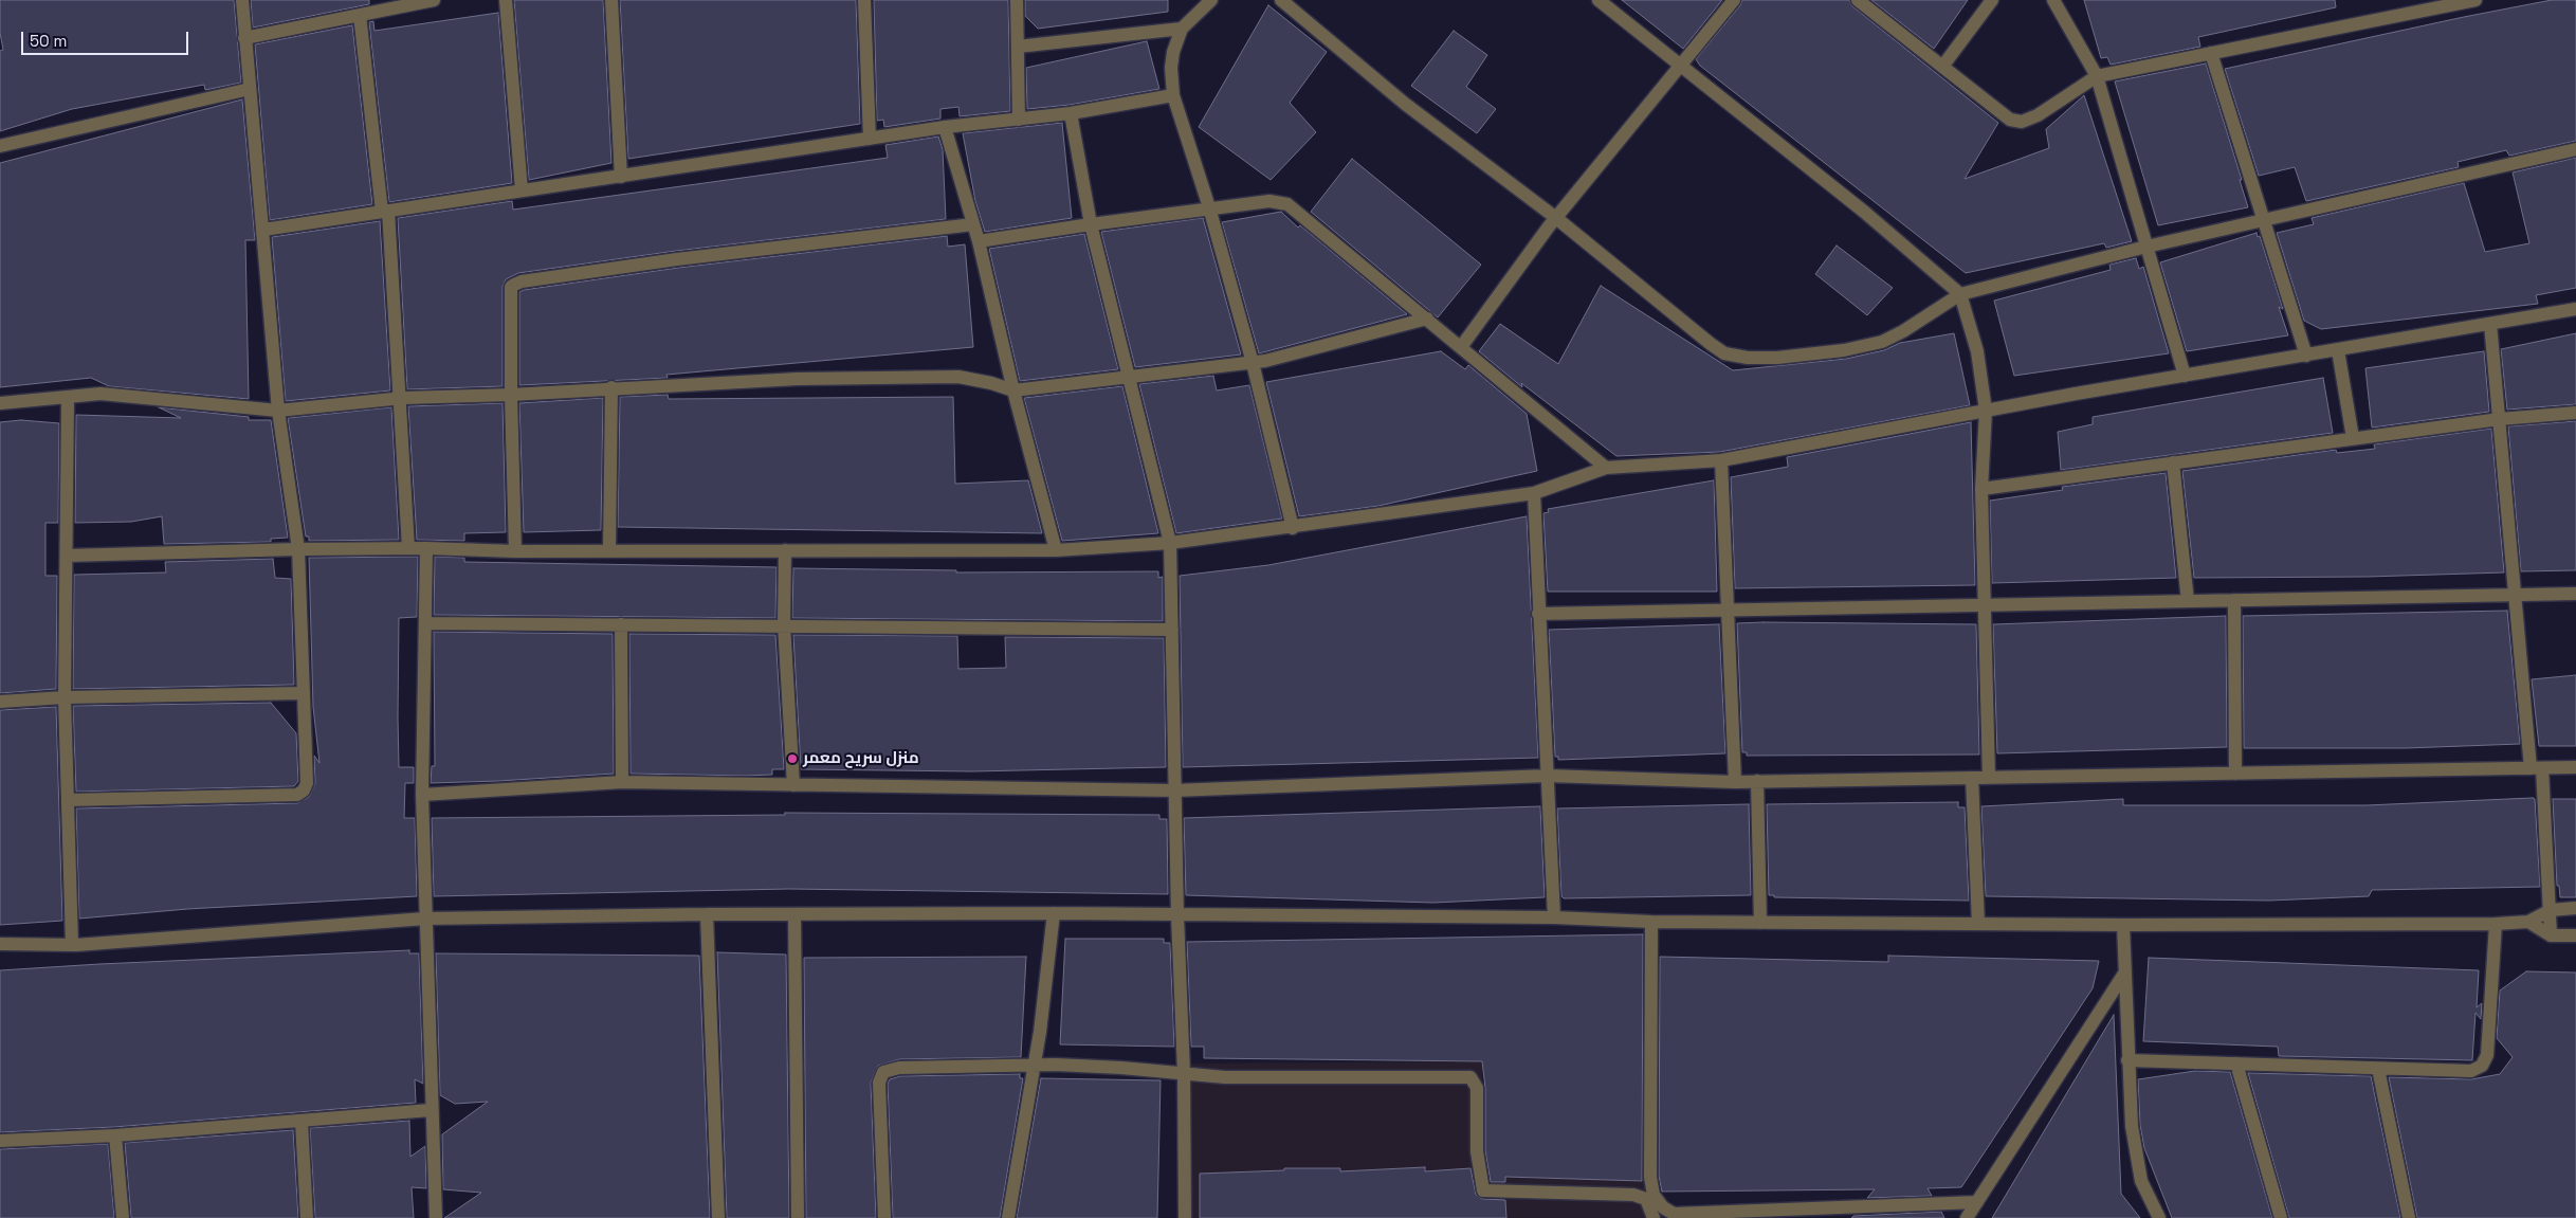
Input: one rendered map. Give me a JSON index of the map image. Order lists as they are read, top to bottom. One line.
{"places":["منزل سريح معمر"],"scale_bar":"50 m"}
